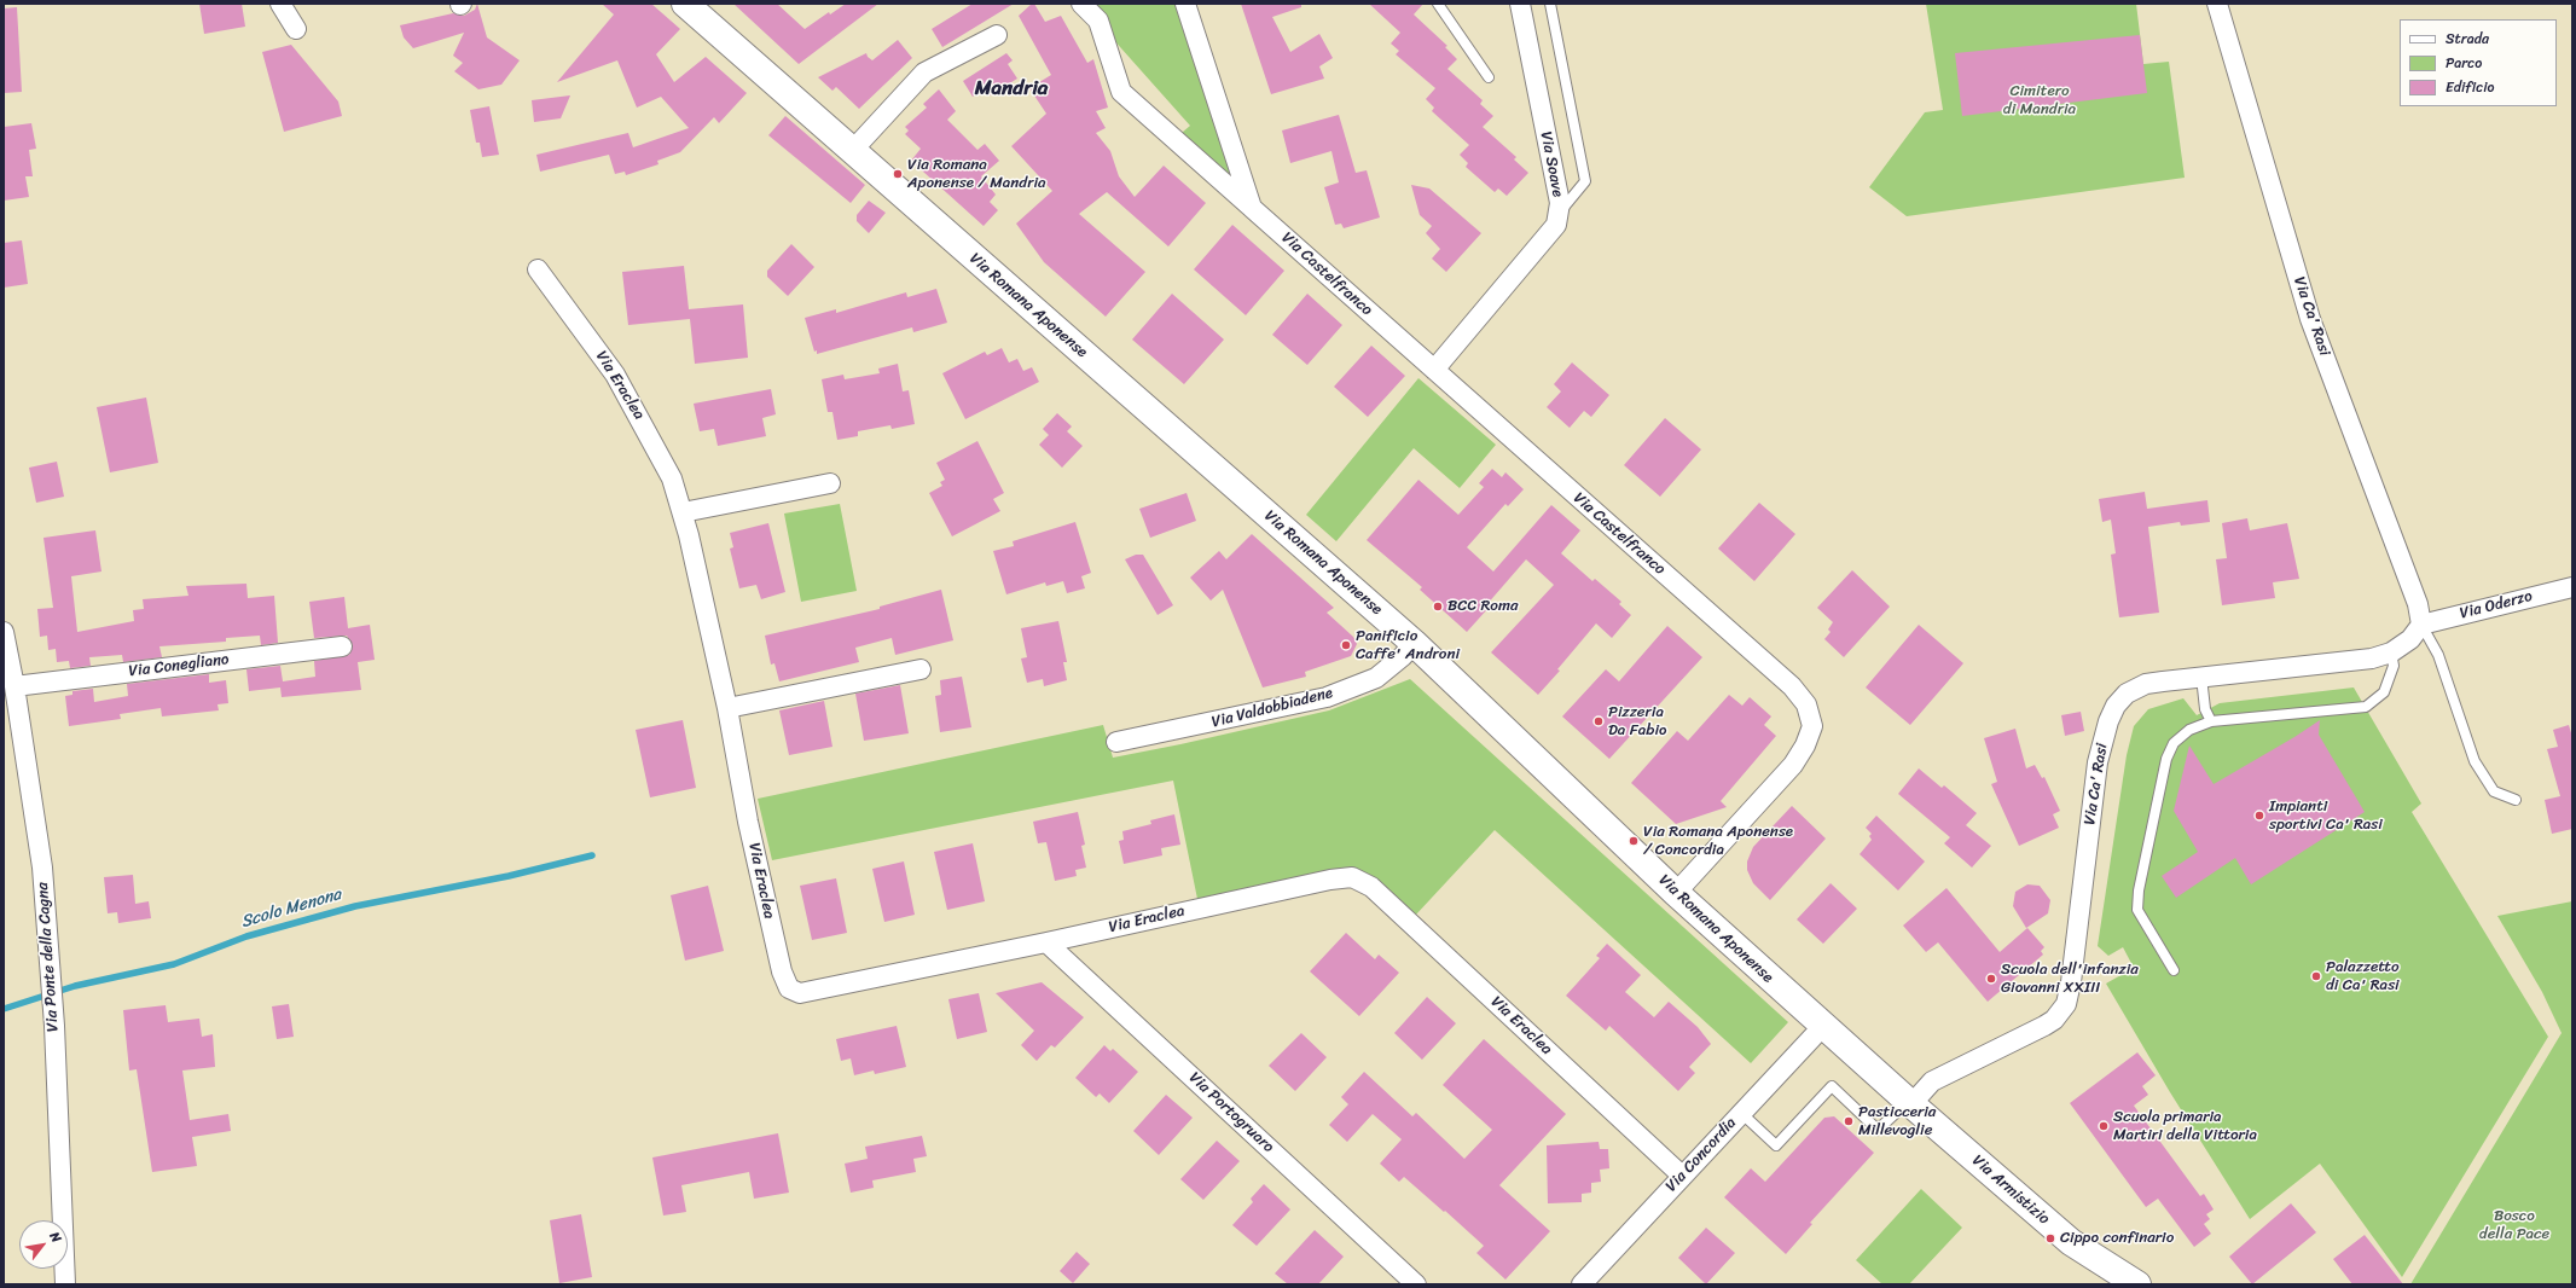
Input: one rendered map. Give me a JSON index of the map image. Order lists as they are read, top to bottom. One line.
{"streets":{"street":["Via Soave","Via Castelfranco","Via Romana Aponense","Via Ca' Rasi","Via Eraclea","Via Oderzo","Via Conegliano","Via Valdobbiadene","Via Ponte della Cagna","Via Portogruaro","Via Concordia","Via Armistizio"]},"crossings":[["Via Soave","Via Castelfranco"],["Via Castelfranco","Via Romana Aponense"],["Via Romana Aponense","Via Ca' Rasi"],["Via Romana Aponense","Via Valdobbiadene"],["Via Romana Aponense","Via Concordia"],["Via Romana Aponense","Via Armistizio"],["Via Ca' Rasi","Via Oderzo"],["Via Ca' Rasi","Via Armistizio"],["Via Eraclea","Via Portogruaro"],["Via Eraclea","Via Concordia"],["Via Conegliano","Via Ponte della Cagna"]],"districts":["Mandria"],"water":["Scolo Menona"],"parks":["Cimitero di Mandria","Bosco della Pace"],"places":["Via Romana Aponense / Mandria","BCC Roma","Panificio Caffe' Androni","Pizzeria Da Fabio","Impianti sportivi Ca' Rasi","Via Romana Aponense / Concordia","Palazzetto di Ca' Rasi","Scuola dell'infanzia Giovanni XXIII","Pasticceria Millevoglie","Scuola primaria Martiri della Vittoria","Cippo confinario"],"legend":["Strada","Parco","Edificio"],"north":"top right"}
